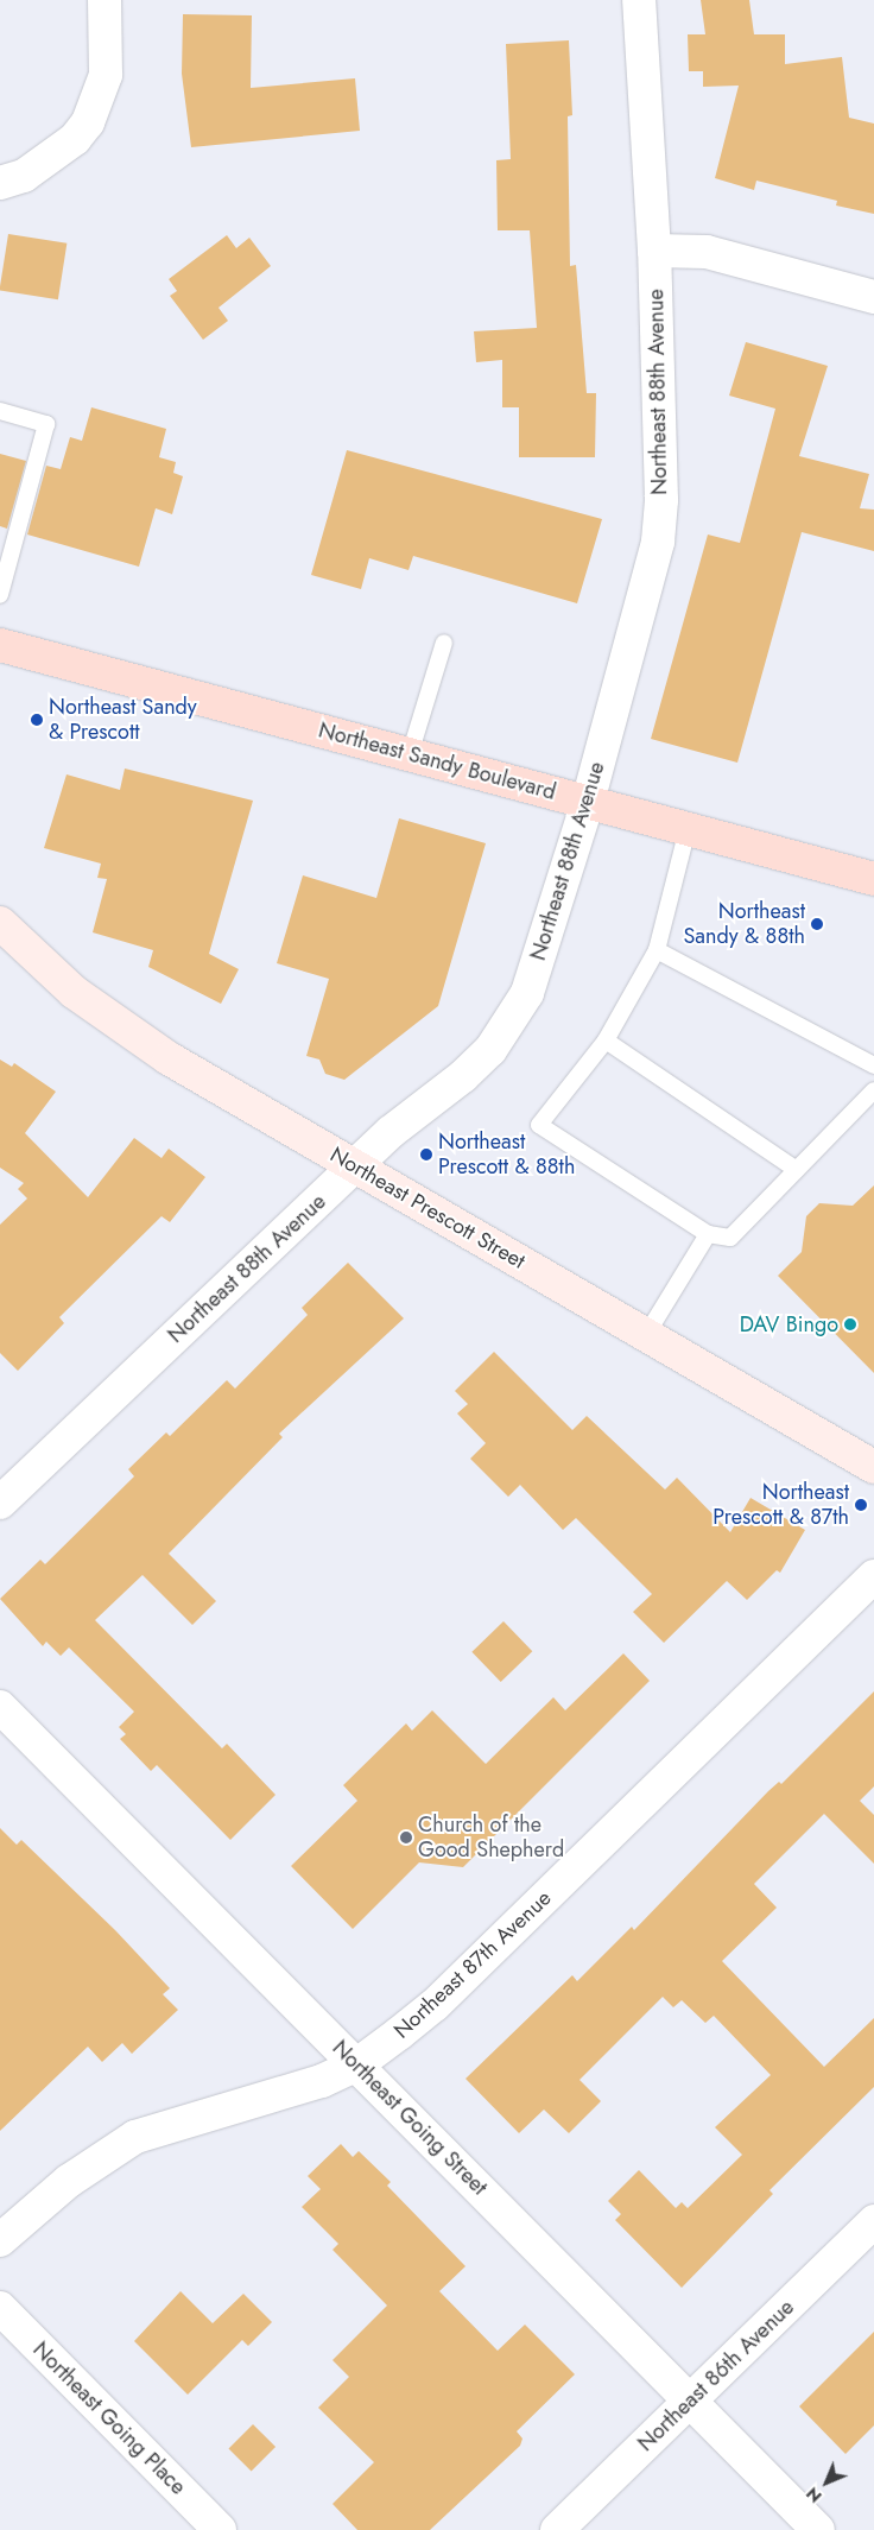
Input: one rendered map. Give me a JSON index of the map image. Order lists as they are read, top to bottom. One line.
{"streets":{"main road":["Northeast Sandy Boulevard"],"street":["Northeast 88th Avenue","Northeast Prescott Street","Northeast 87th Avenue","Northeast Going Street","Northeast 86th Avenue","Northeast Going Place"]},"crossings":[["Northeast 88th Avenue","Northeast Sandy Boulevard"],["Northeast 88th Avenue","Northeast Prescott Street"],["Northeast 87th Avenue","Northeast Going Street"],["Northeast Going Street","Northeast 86th Avenue"]],"places":["Northeast Sandy & Prescott","Northeast Sandy & 88th","Northeast Prescott & 88th","DAV Bingo","Northeast Prescott & 87th","Church of the Good Shepherd"],"north":"bottom left"}
